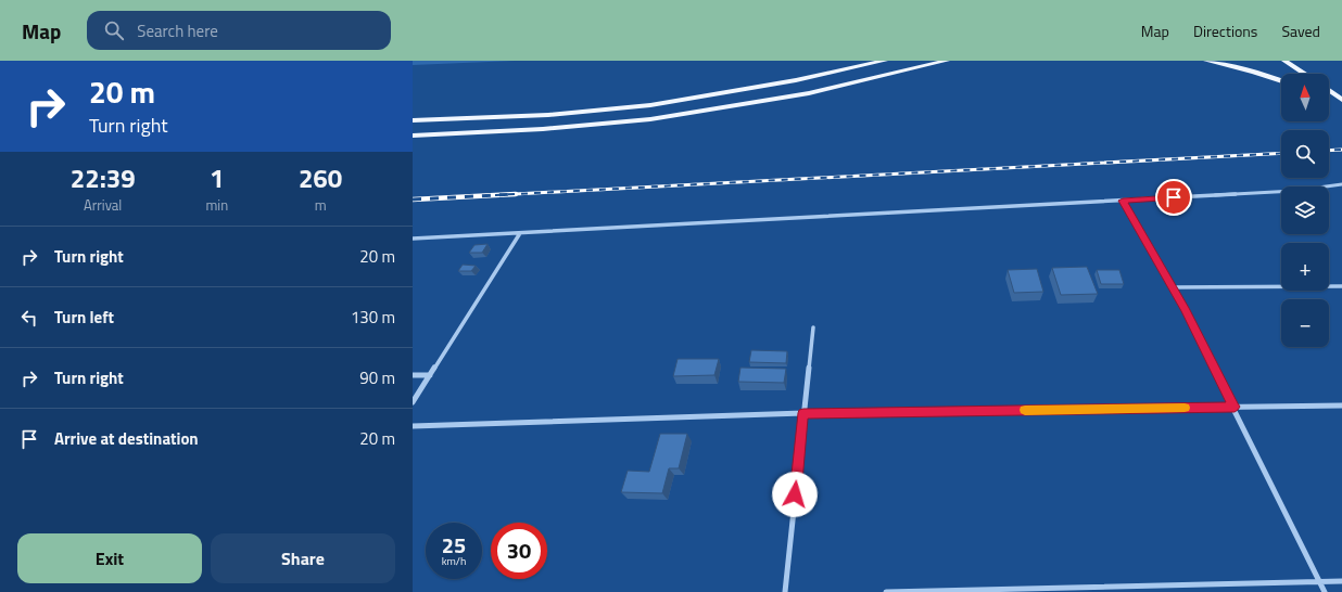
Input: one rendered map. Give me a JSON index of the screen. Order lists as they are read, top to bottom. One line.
{"north":"top","page":{"header":"Map","search":"Search here","nav":["Map","Directions","Saved"],"turn":["20 m","Turn right"],"map_buttons":["+","−"],"eta":["22:39","Arrival","1","min","260","m"],"list":[{"name":"Turn right","value":"20 m"},{"name":"Turn left","value":"130 m"},{"name":"Turn right","value":"90 m"},{"name":"Arrive at destination","value":"20 m"}],"speed":"25 km/h","limit":"30","buttons":["Exit","Share"]}}
